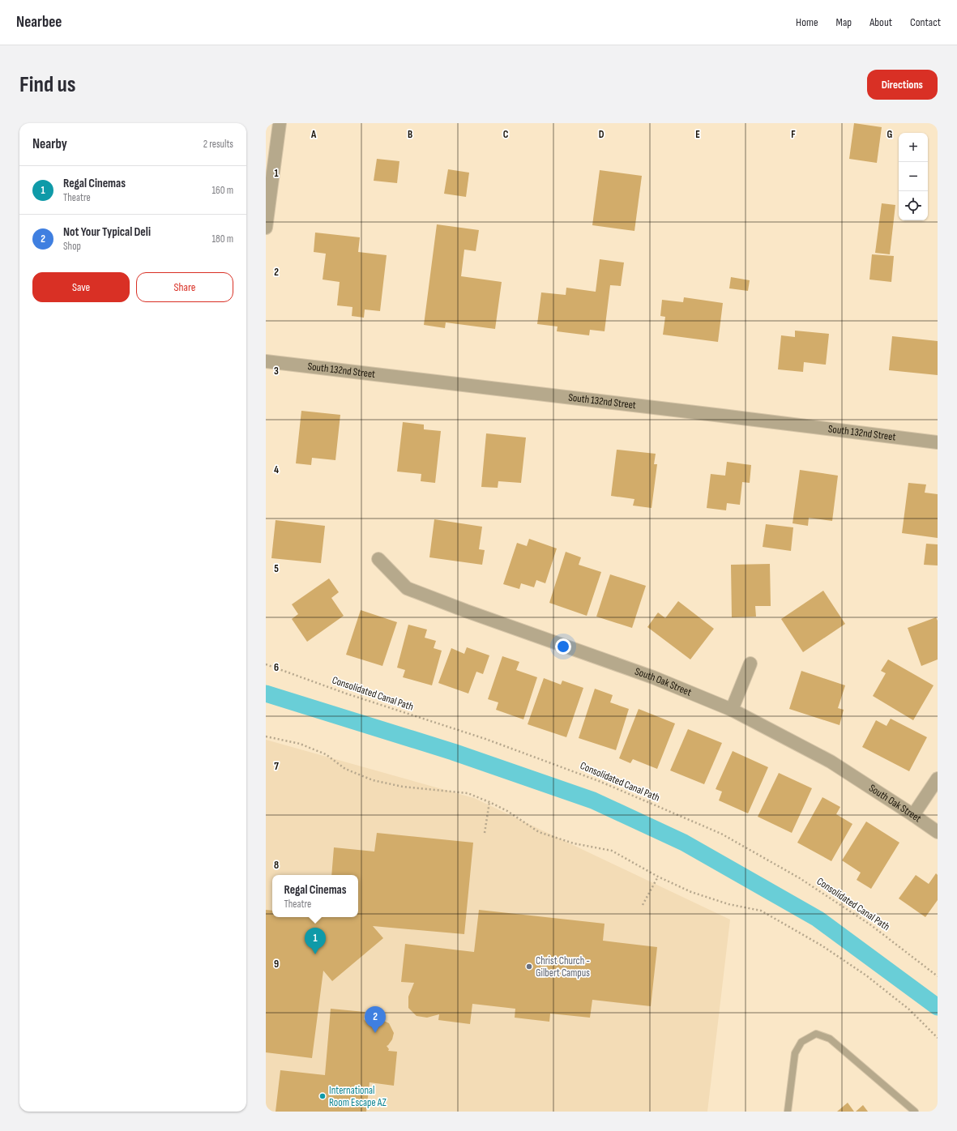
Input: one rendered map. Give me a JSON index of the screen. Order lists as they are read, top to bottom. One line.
{"streets":{"street":["South 132nd Street","South Oak Street"],"path":["Consolidated Canal Path"]},"places":["Christ Church - Gilbert Campus","International Room Escape AZ"],"page":{"header":"Nearbee","nav":["Home","Map","About","Contact"],"buttons":["Directions",["Save","Share"]],"title":"Find us","heading":["Nearby","2 results"],"map_buttons":["+","−"],"list":[{"mark":"1","name":"Regal Cinemas","note":"Theatre","value":"160 m"},{"mark":"2","name":"Not Your Typical Deli","note":"Shop","value":"180 m"}],"popup":["Regal Cinemas","Theatre"],"pins":["1","2"]},"grid":{"columns":["A","B","C","D","E","F","G"],"rows":["1","2","3","4","5","6","7","8","9"]}}
